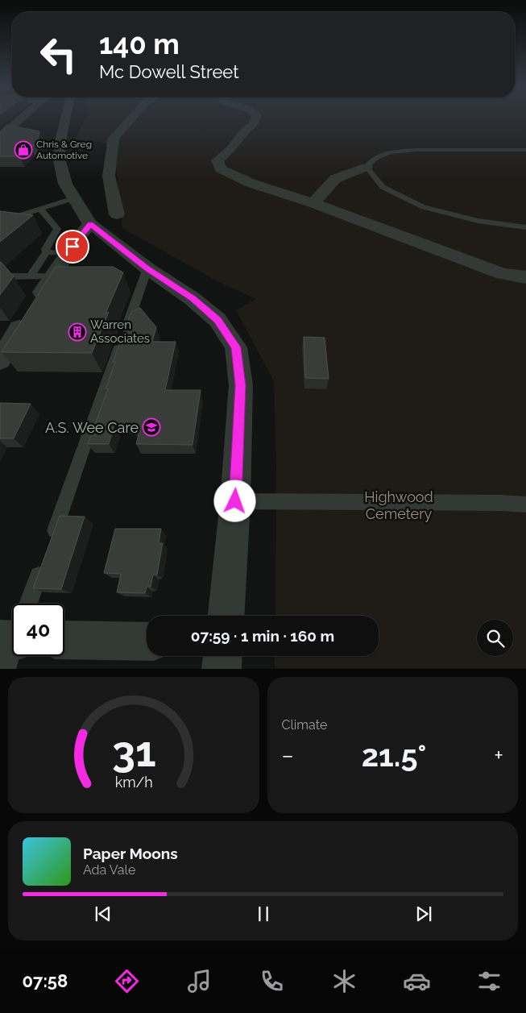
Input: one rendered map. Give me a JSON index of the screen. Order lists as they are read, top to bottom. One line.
{"parks":["Highwood Cemetery"],"places":{"shop":["Chris & Greg Automotive"],"building":["Warren Associates"],"school or university":["A.S. Wee Care"]},"page":{"turn":["140 m","Mc Dowell Street"],"limit":"40","trip":"07:59 · 1 min · 160 m","tile":"Climate","heat":["−","21.5°","+"],"song":["Paper Moons","Ada Vale"],"tabs":"07:58","gauge":["31","km/h"]}}
